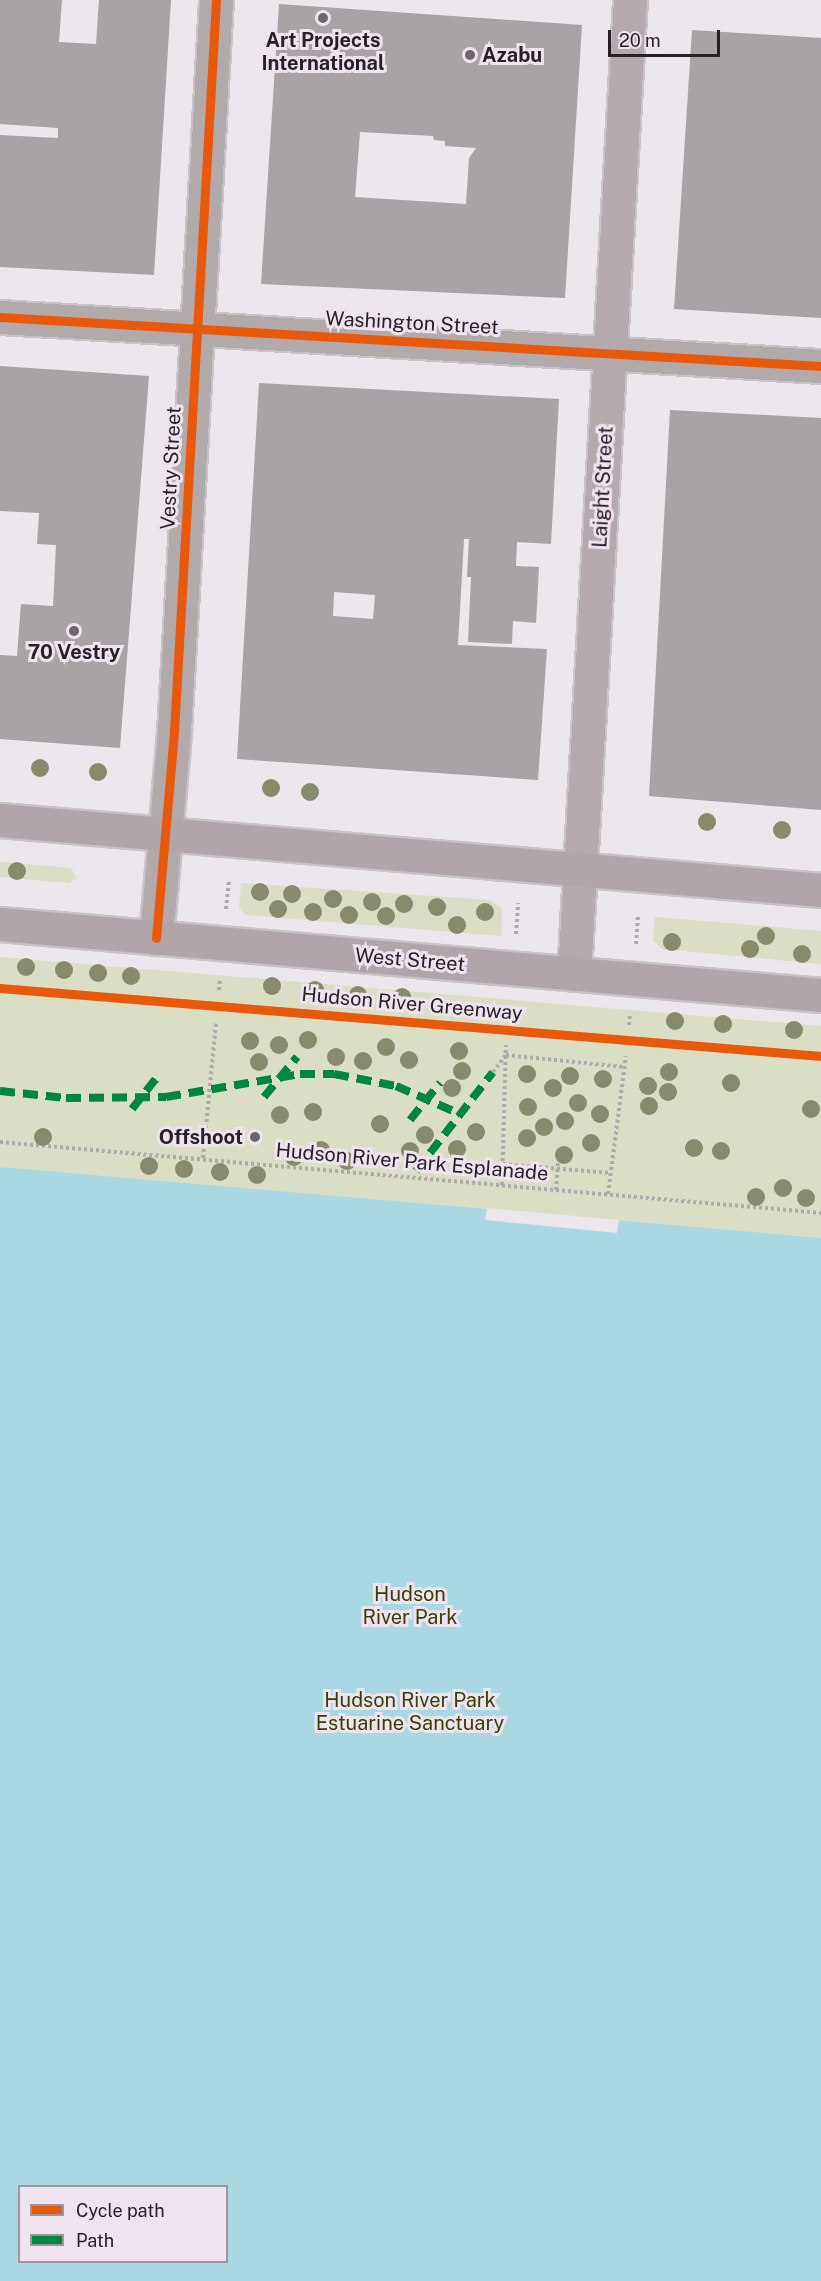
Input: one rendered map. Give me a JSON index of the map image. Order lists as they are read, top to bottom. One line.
{"streets":{"highway":["West Street"],"main road":["Laight Street"],"street":["Washington Street","Vestry Street"],"path":["Hudson River Park Esplanade"],"cycle path":["Hudson River Greenway"]},"crossings":[["Washington Street","Vestry Street"],["Washington Street","Laight Street"],["Vestry Street","West Street"],["Laight Street","West Street"]],"parks":["Hudson River Park","Hudson River Park Estuarine Sanctuary"],"places":["Art Projects International","Azabu","70 Vestry","Offshoot"],"legend":["Cycle path","Path"],"scale_bar":"20 m"}
